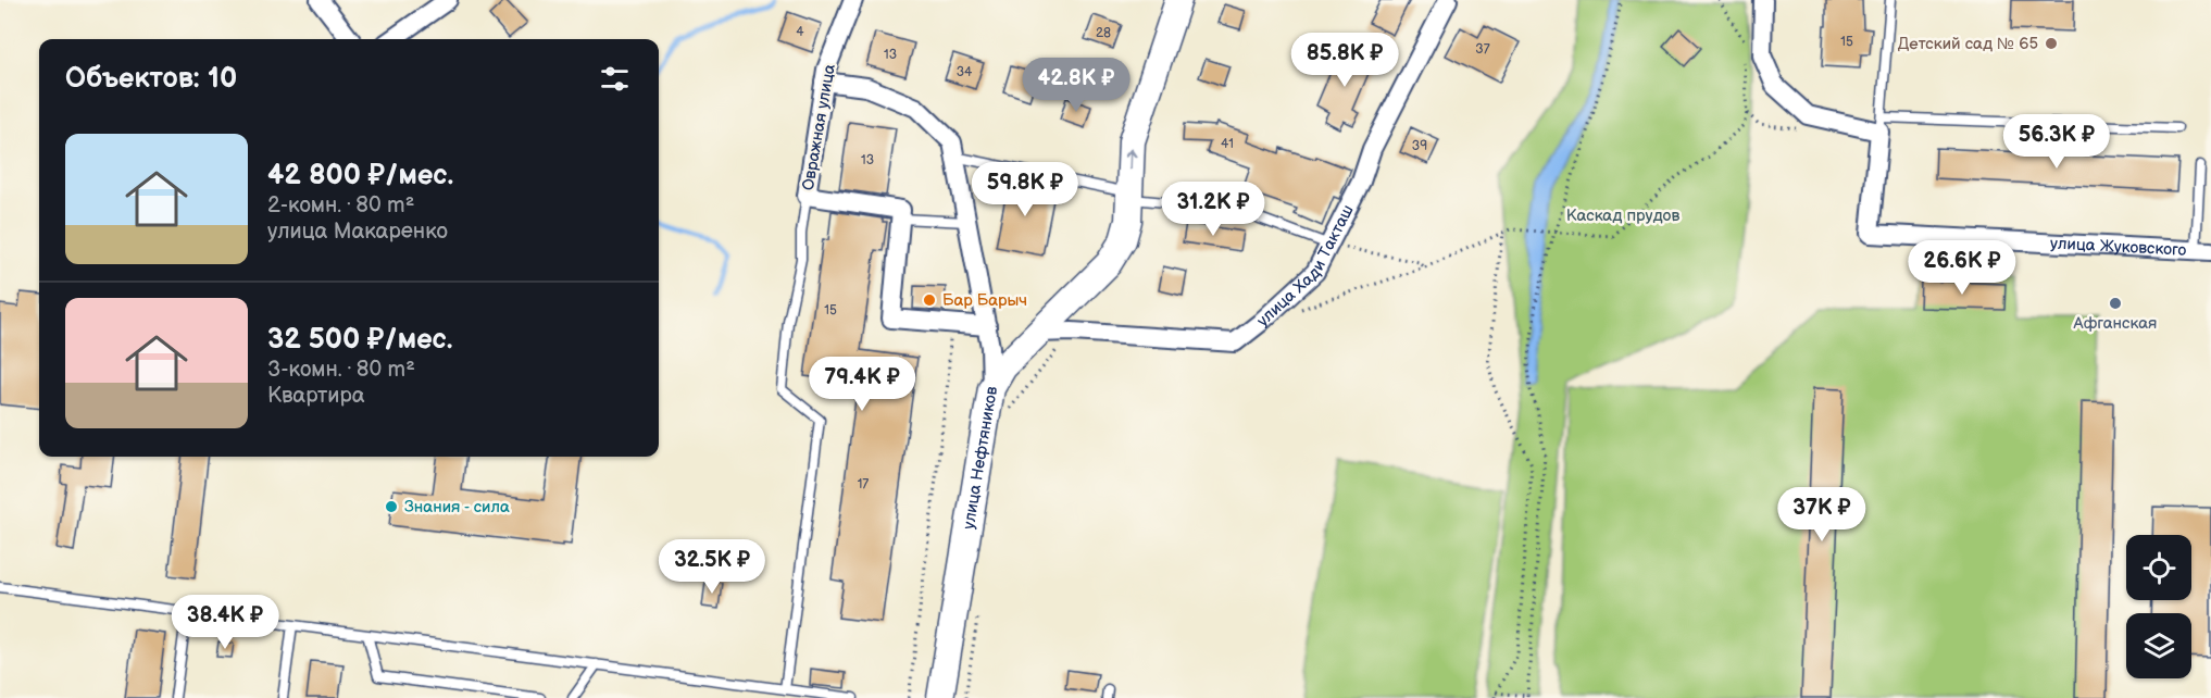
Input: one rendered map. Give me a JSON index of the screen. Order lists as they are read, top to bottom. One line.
{"streets":{"street":["Овражная улица","улица Жуковского","улица Хади Такташ","улица Нефтяников"]},"crossings":[["улица Хади Такташ","улица Нефтяников"]],"parks":["Каскад прудов"],"places":["Детский сад № 65","Бар Барыч","Афганская","Знания - сила"],"house_numbers":["4","28","15","37","13","34","41","39","13","15","17"],"page":{"price":["85.8K ₽","42.8K ₽","56.3K ₽","59.8K ₽","31.2K ₽","26.6K ₽","79.4K ₽","37K ₽","32.5K ₽","38.4K ₽"],"heading":"Объектов: 10","list":[{"name":"42 800 ₽/мес.","note":"2-комн. · 80 m² · улица Макаренко"},{"name":"32 500 ₽/мес.","note":"3-комн. · 80 m² · Квартира"}]}}
